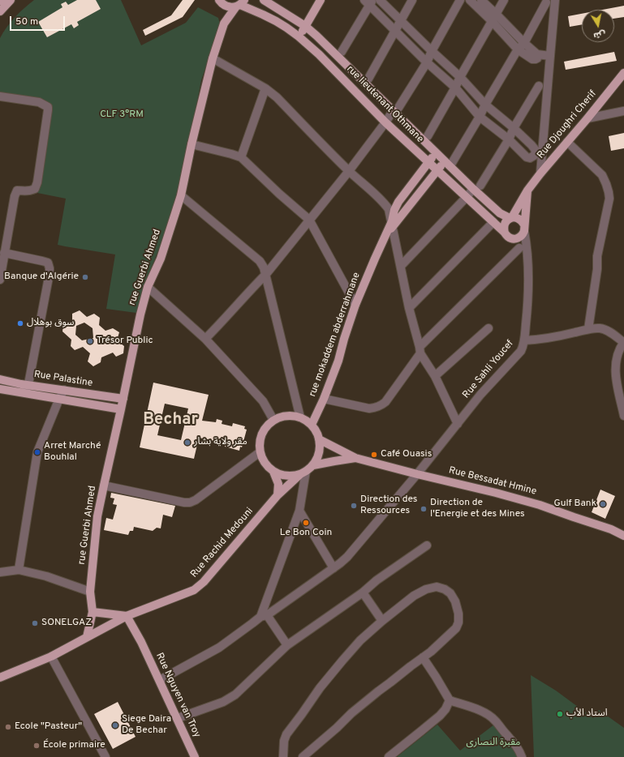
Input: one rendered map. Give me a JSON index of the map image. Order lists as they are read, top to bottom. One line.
{"streets":{"main road":["rue lieutenant Othmane","Rue Djoughri Cherif","rue Guerbi Ahmed","rue mokaddem abderrahmane","Rue Palastine","Rue Bessadat Hmine","Rue Rachid Medouni","Rue Nguyen van Troy"],"street":["Rue Sahli Youcef"]},"crossings":[["rue lieutenant Othmane","Rue Djoughri Cherif"],["rue lieutenant Othmane","rue mokaddem abderrahmane"],["rue lieutenant Othmane","Rue Sahli Youcef"],["Rue Djoughri Cherif","Rue Sahli Youcef"],["rue Guerbi Ahmed","Rue Palastine"],["rue Guerbi Ahmed","Rue Rachid Medouni"],["rue mokaddem abderrahmane","Rue Bessadat Hmine"],["rue mokaddem abderrahmane","Rue Rachid Medouni"],["Rue Sahli Youcef","Rue Bessadat Hmine"],["Rue Sahli Youcef","Rue Nguyen van Troy"],["Rue Bessadat Hmine","Rue Rachid Medouni"],["Rue Rachid Medouni","Rue Nguyen van Troy"]],"districts":["Bechar"],"parks":["CLF 3°RM","مقبرة النصارى"],"places":["Banque d'Algérie","سوق بوهلال","Trésor Public","مقر ولاية بشار","Arret Marché Bouhlal","Café Ouasis","Gulf Bank","Direction des Ressources","Direction de l'Energie et des Mines","Le Bon Coin","SONELGAZ","استاد الأب","Siege Daira De Bechar","Ecole \"Pasteur\"","École primaire"],"scale_bar":"50 m","north":"bottom"}
